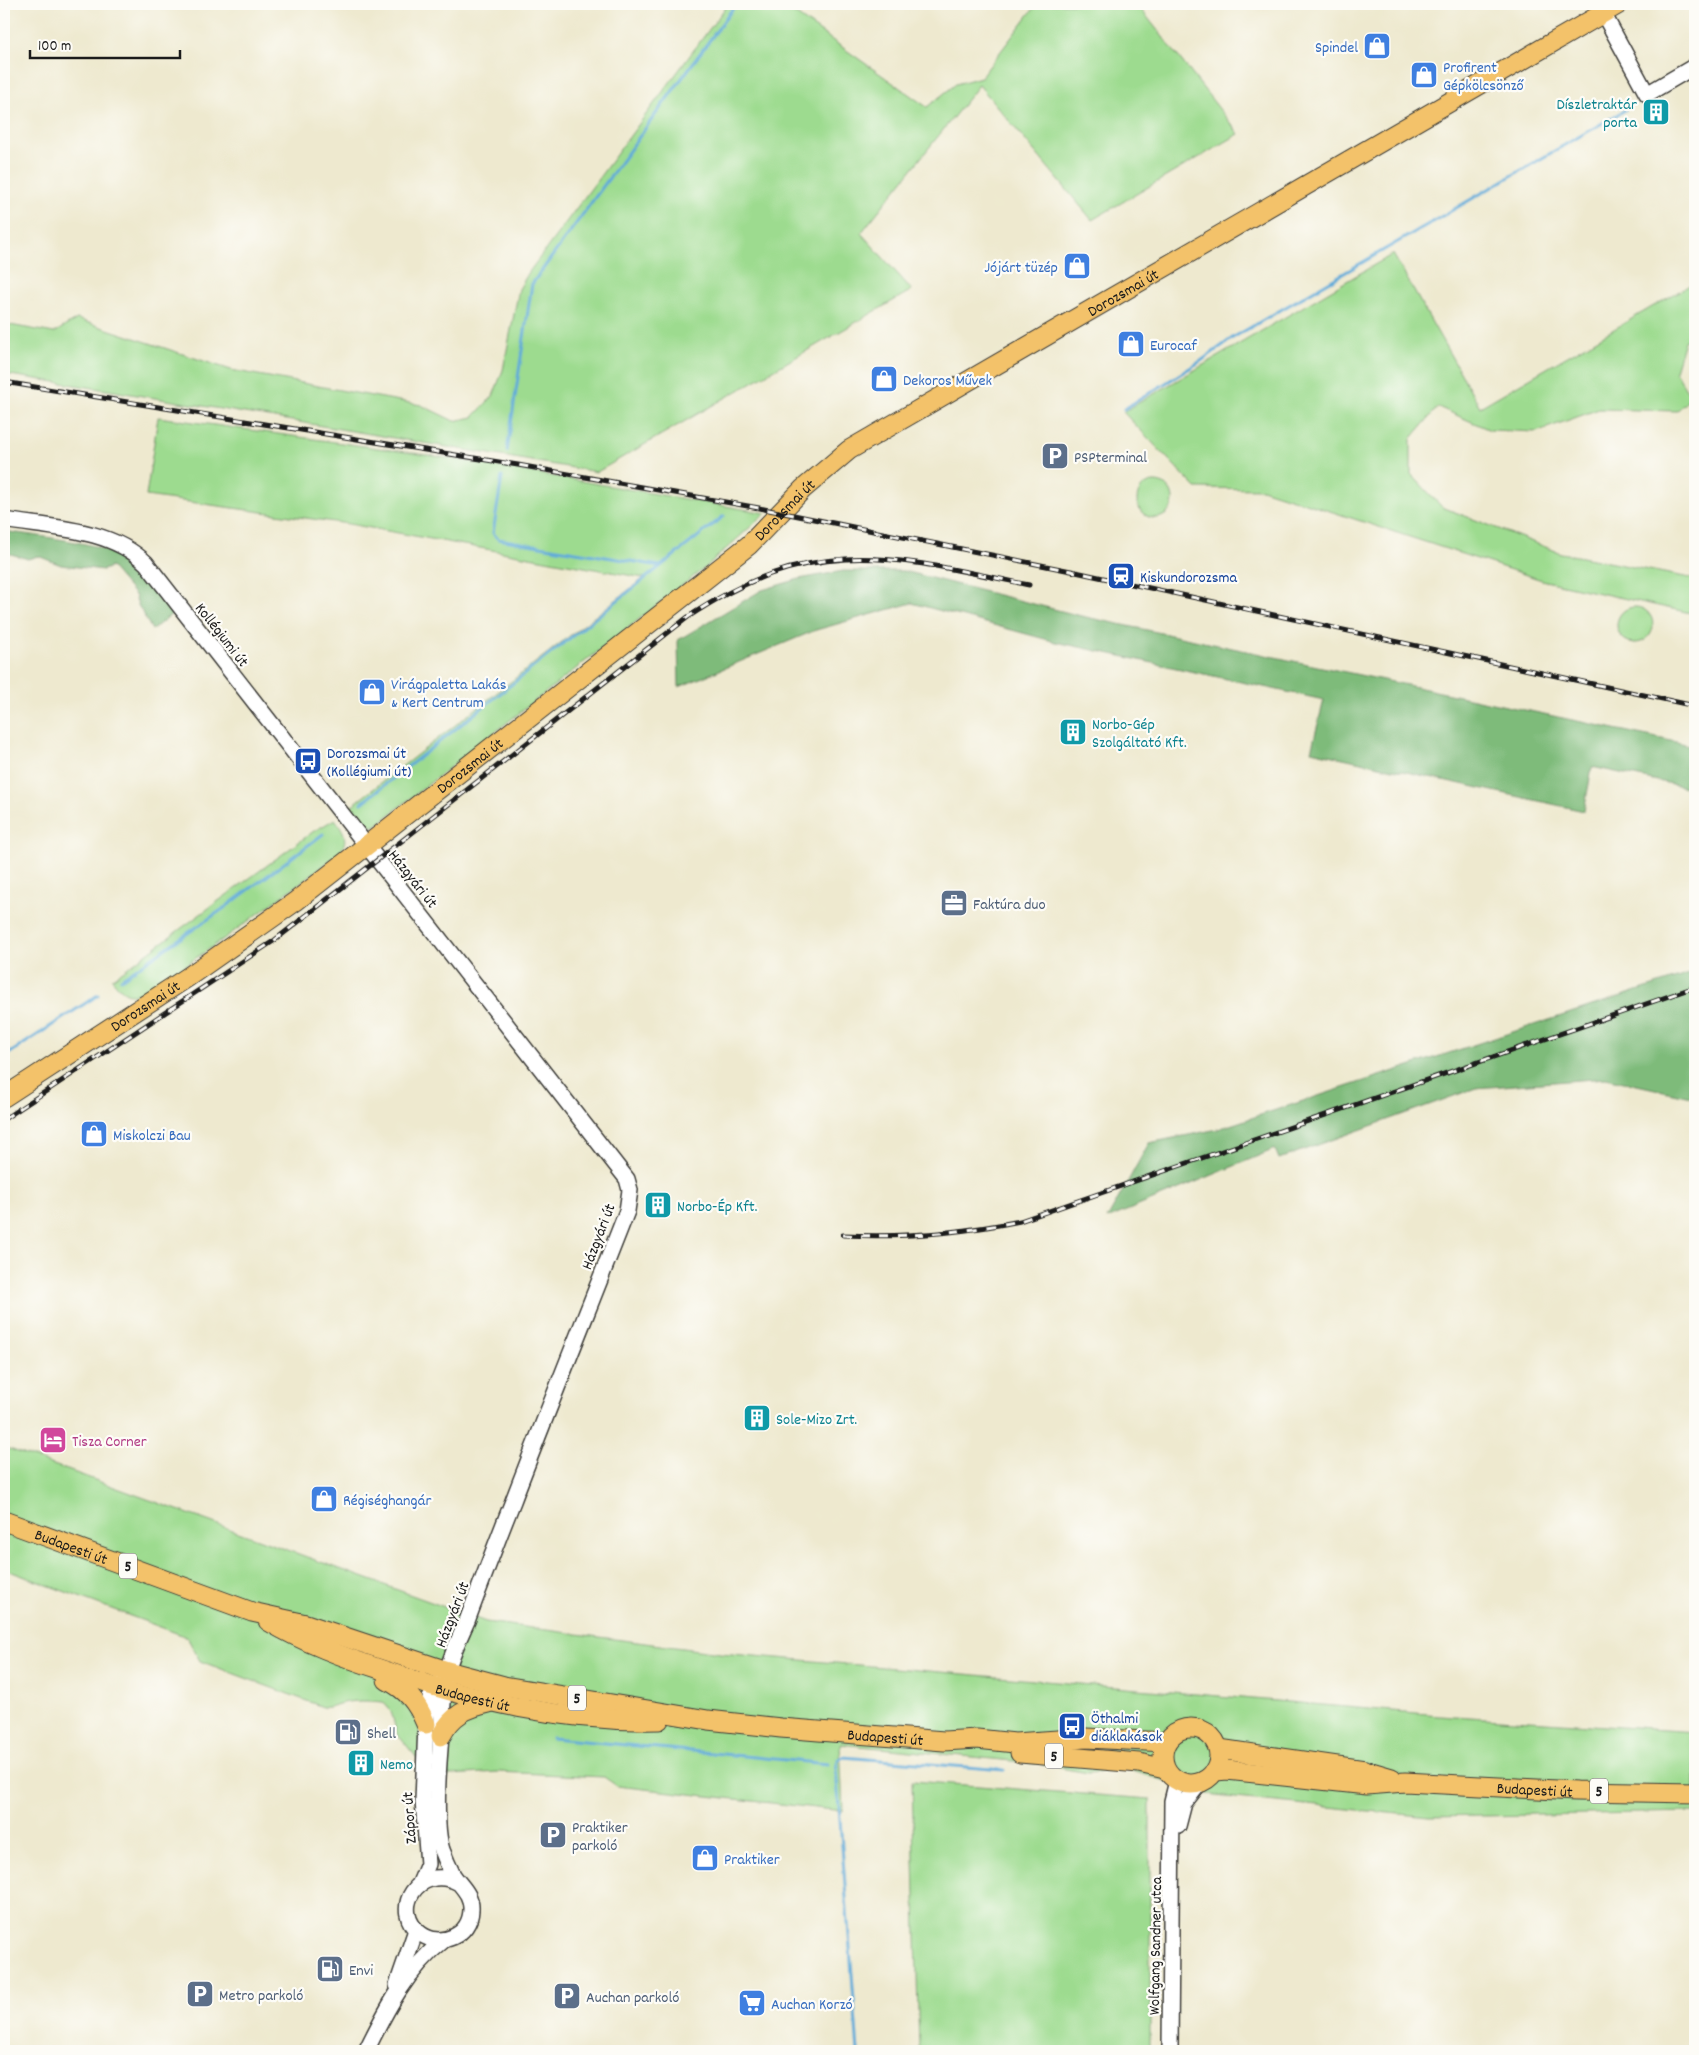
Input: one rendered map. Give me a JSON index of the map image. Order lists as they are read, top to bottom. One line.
{"streets":{"main road":["Dorozsmai út","Budapesti út","5"],"street":["Kollégiumi út","Házgyári út","Zápor út","Wolfgang Sandner utca"]},"crossings":[["Dorozsmai út","Kollégiumi út"],["Dorozsmai út","Házgyári út"],["Kollégiumi út","Házgyári út"],["Házgyári út","Budapesti út"],["Házgyári út","Zápor út"],["Budapesti út","Zápor út"],["Budapesti út","Wolfgang Sandner utca"]],"places":{"shop":["Spindel","Profirent Gépkölcsönző","Jójárt tüzép","Eurocaf","Dekoros Művek","Virágpaletta Lakás & Kert Centrum","Miskolczi Bau","Régiséghangár","Praktiker"],"building":["Díszletraktár porta","Norbo-Gép Szolgáltató Kft.","Norbo-Ép Kft.","Sole-Mizo Zrt.","Nemo"],"parking":["PSPterminal","Praktiker parkoló","Metro parkoló","Auchan parkoló"],"station":["Kiskundorozsma"],"bus stop":["Dorozsmai út (Kollégiumi út)","Öthalmi diáklakások"],"office":["Faktúra duo"],"hotel":["Tisza Corner"],"fuel station":["Shell","Envi"],"supermarket":["Auchan Korzó"]},"scale_bar":"100 m"}
